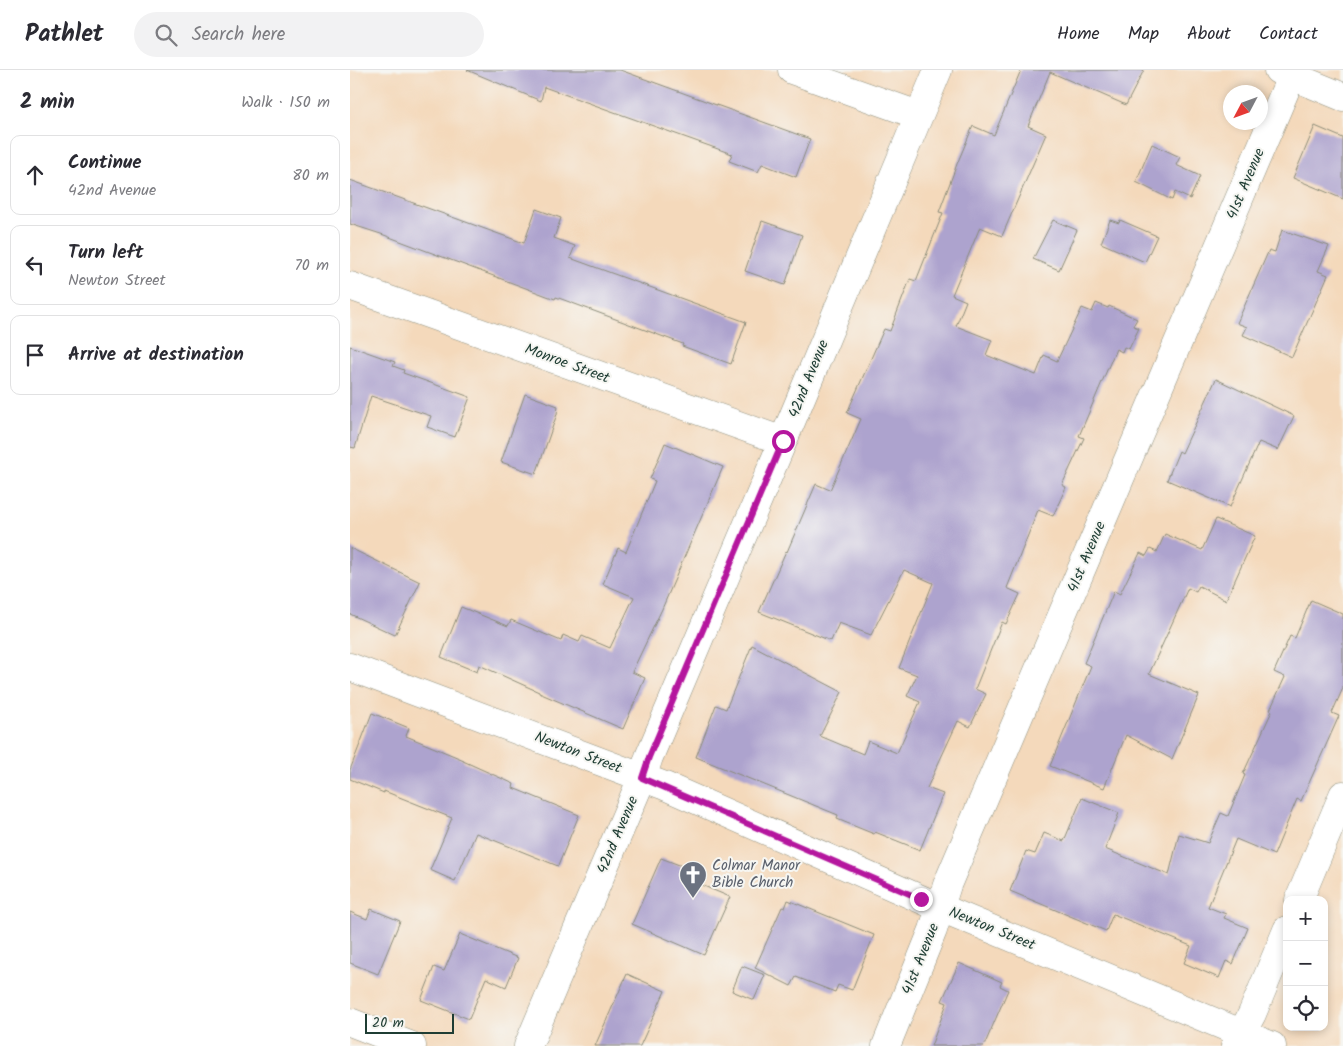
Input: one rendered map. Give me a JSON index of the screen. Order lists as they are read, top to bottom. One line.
{"streets":{"street":["41st Avenue","Monroe Street","42nd Avenue","Newton Street"]},"crossings":[["41st Avenue","Newton Street"],["Monroe Street","42nd Avenue"],["42nd Avenue","Newton Street"]],"places":{"church":["Colmar Manor Bible Church"]},"scale_bar":"20 m","north":"bottom left","page":{"header":"Pathlet","search":"Search here","nav":["Home","Map","About","Contact"],"heading":["2 min","Walk · 150 m"],"list":[["Continue","42nd Avenue","80 m"],["Turn left","Newton Street","70 m"],"Arrive at destination"],"map_buttons":["+","−"],"scale":"20 m"}}
